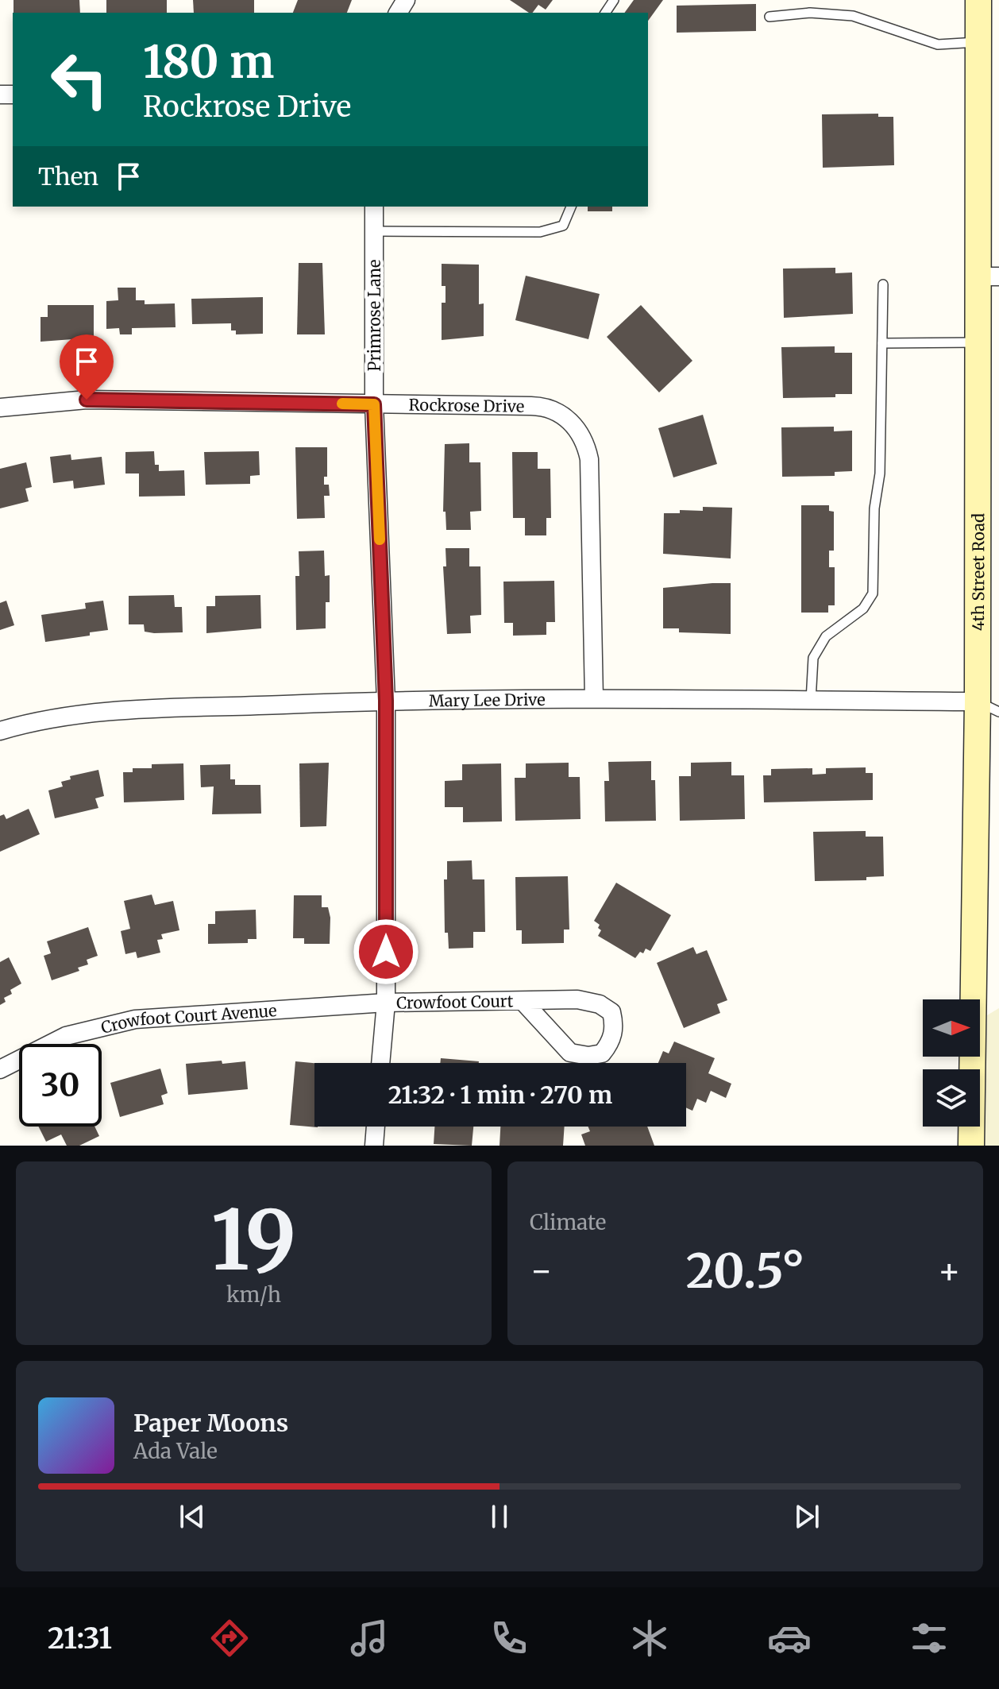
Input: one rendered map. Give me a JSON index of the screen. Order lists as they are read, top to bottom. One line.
{"streets":{"street":["Primrose Lane","Rockrose Drive","4th Street Road","Mary Lee Drive","Crowfoot Court","Crowfoot Court Avenue"]},"crossings":[["Primrose Lane","Rockrose Drive"],["Primrose Lane","Mary Lee Drive"],["Primrose Lane","Crowfoot Court"],["Primrose Lane","Crowfoot Court Avenue"],["Rockrose Drive","Mary Lee Drive"],["4th Street Road","Mary Lee Drive"],["Crowfoot Court","Crowfoot Court Avenue"]],"north":"right","page":{"turn":["180 m","Rockrose Drive"],"then":"Then","limit":"30","trip":"21:32 · 1 min · 270 m","tile":[["19","km/h"],"Climate"],"heat":["−","20.5°","+"],"song":["Paper Moons","Ada Vale"],"tabs":"21:31"}}
